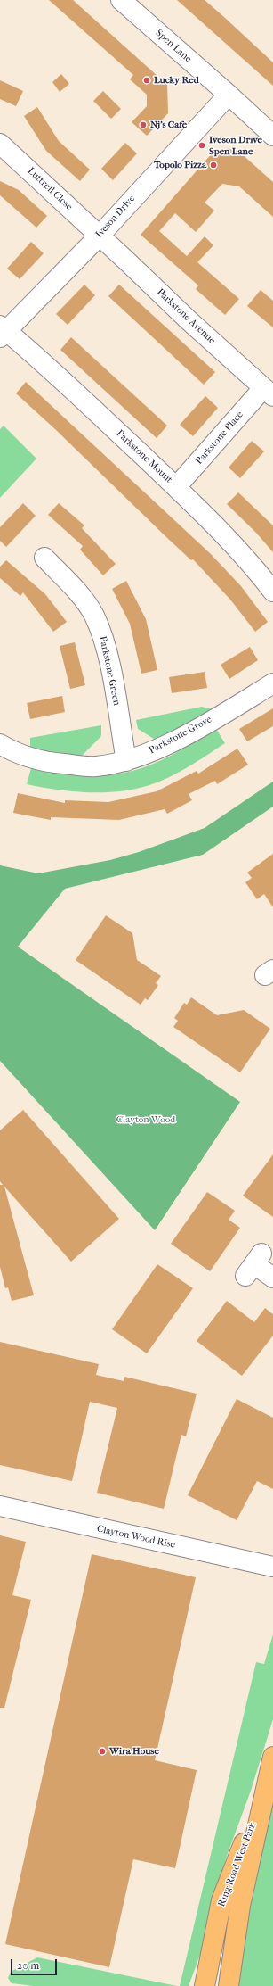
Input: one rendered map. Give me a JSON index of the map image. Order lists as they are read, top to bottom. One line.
{"streets":{"highway":["Ring Road West Park"],"street":["Spen Lane","Luttrell Close","Iveson Drive","Parkstone Avenue","Parkstone Place","Parkstone Mount","Parkstone Green","Parkstone Grove","Clayton Wood Rise"]},"crossings":[["Spen Lane","Iveson Drive"],["Luttrell Close","Iveson Drive"],["Luttrell Close","Parkstone Avenue"],["Iveson Drive","Parkstone Avenue"],["Iveson Drive","Parkstone Mount"],["Parkstone Avenue","Parkstone Place"],["Parkstone Place","Parkstone Mount"],["Parkstone Green","Parkstone Grove"]],"parks":["Clayton Wood"],"places":["Lucky Red","Nj's Cafe","Iveson Drive Spen Lane","Topolo Pizza","Wira House"],"scale_bar":"20 m"}
